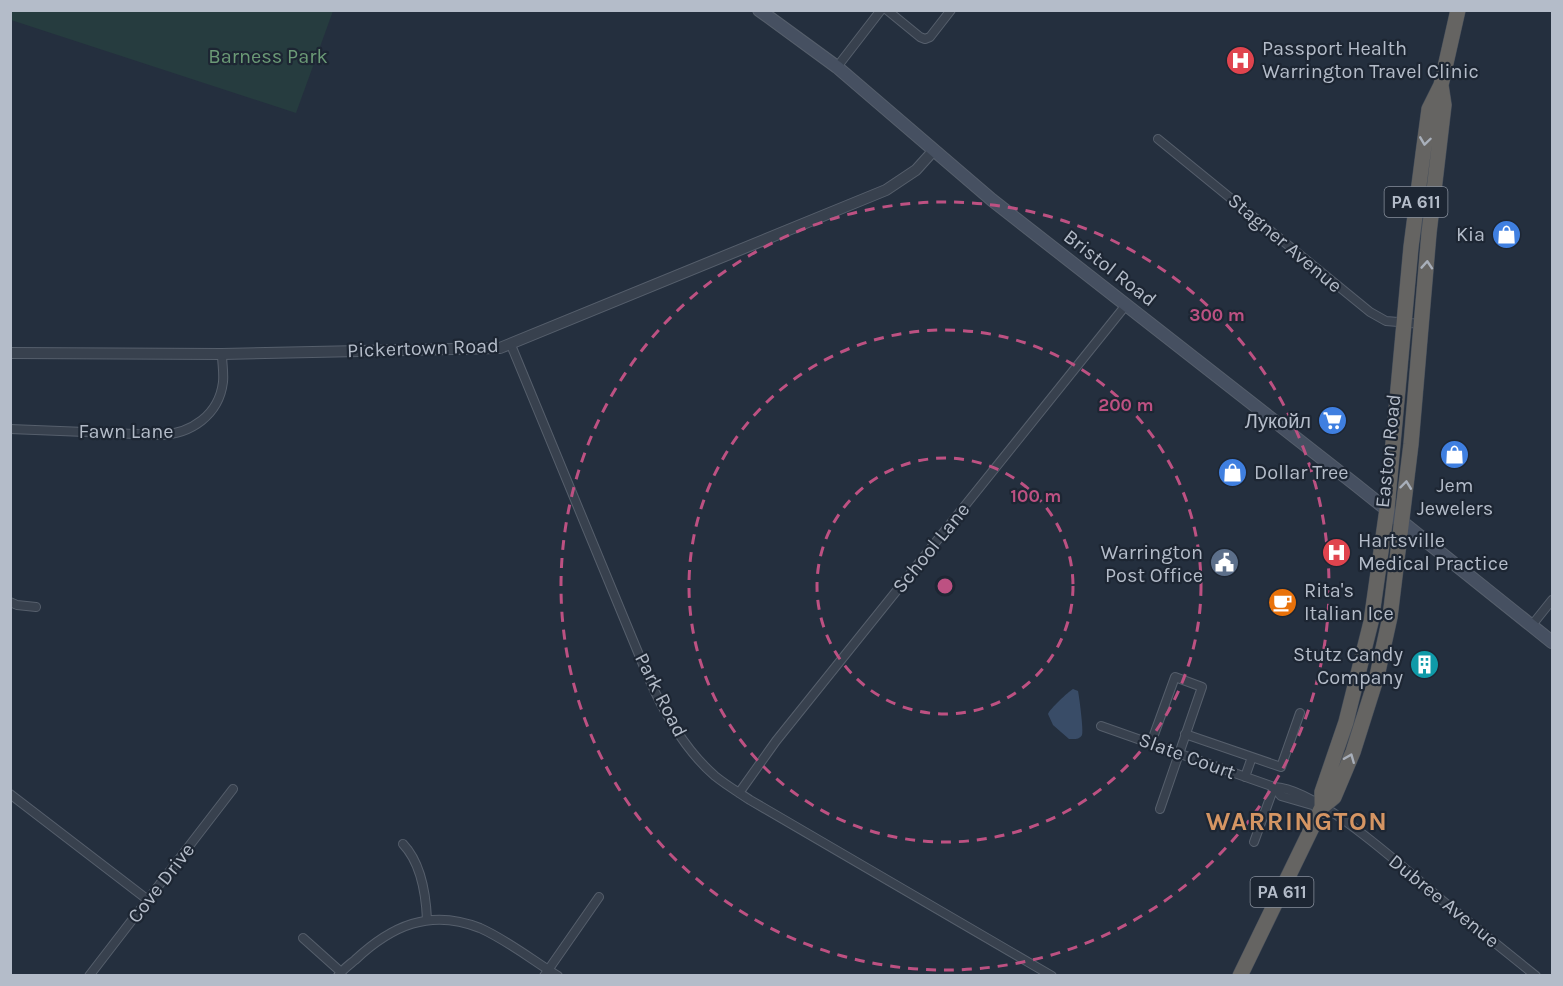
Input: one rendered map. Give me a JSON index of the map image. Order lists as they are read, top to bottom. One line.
{"streets":{"highway":["PA 611","Easton Road"],"main road":["Bristol Road"],"street":["Stagner Avenue","Pickertown Road","Fawn Lane","School Lane","Park Road","Slate Court","Cove Drive","Dubree Avenue"]},"crossings":[["Stagner Avenue","Easton Road"],["Bristol Road","Pickertown Road"],["Bristol Road","Easton Road"],["Bristol Road","School Lane"],["Pickertown Road","Fawn Lane"],["Pickertown Road","Park Road"],["Easton Road","Slate Court"],["Easton Road","Dubree Avenue"],["School Lane","Park Road"],["Slate Court","Dubree Avenue"]],"districts":["WARRINGTON"],"parks":["Barness Park"],"places":{"hospital":["Passport Health Warrington Travel Clinic","Hartsville Medical Practice"],"shop":["Kia","Jem Jewelers","Dollar Tree"],"supermarket":["Лукойл"],"public building":["Warrington Post Office"],"cafe":["Rita's Italian Ice"],"building":["Stutz Candy Company"]},"rings":["300 m","200 m","100 m"]}
